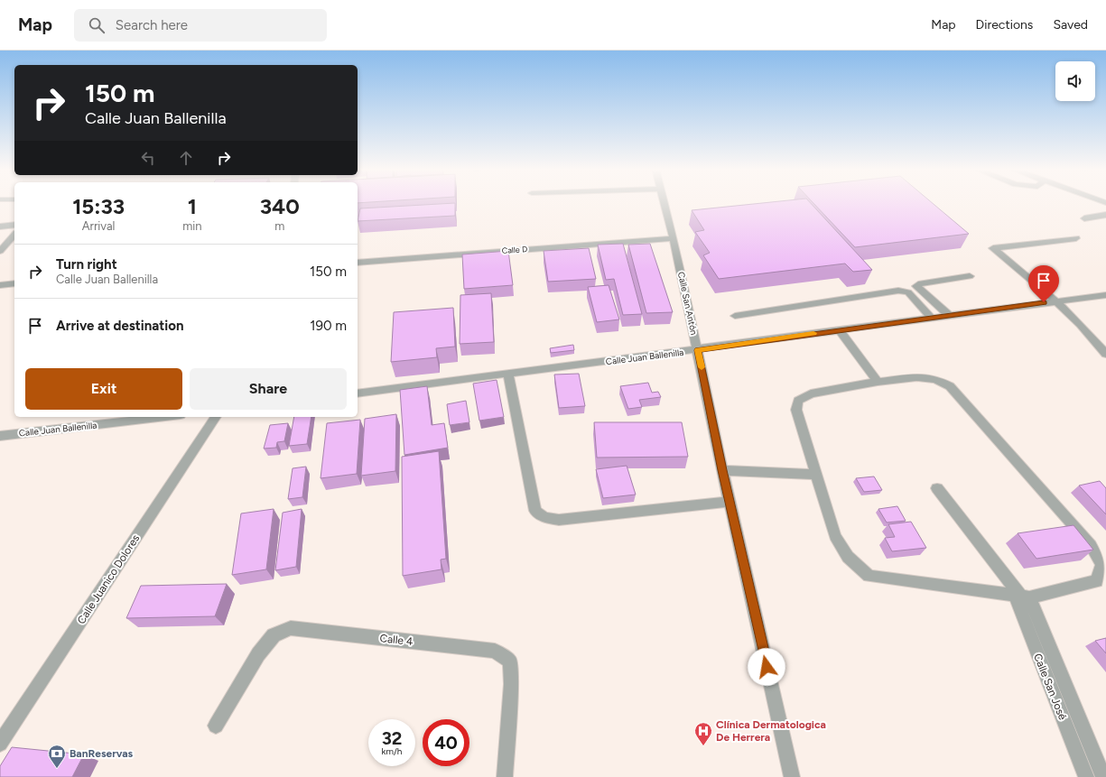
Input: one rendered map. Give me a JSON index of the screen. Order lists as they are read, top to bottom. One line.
{"streets":{"street":["Calle D","Calle San Antón","Calle Juan Ballenilla","Calle Juanico Dolores","Calle 4","Calle San José"]},"crossings":[["Calle D","Calle San Antón"],["Calle San Antón","Calle Juan Ballenilla"]],"places":{"hospital":["Clínica Dermatologica De Herrera"],"bank":["BanReservas"]},"page":{"header":"Map","search":"Search here","nav":["Map","Directions","Saved"],"turn":["150 m","Calle Juan Ballenilla"],"eta":["15:33","Arrival","1","min","340","m"],"list":[{"name":"Turn right","note":"Calle Juan Ballenilla","value":"150 m"},{"name":"Arrive at destination","value":"190 m"}],"buttons":["Exit","Share"],"speed":"32 km/h","limit":"40"}}
